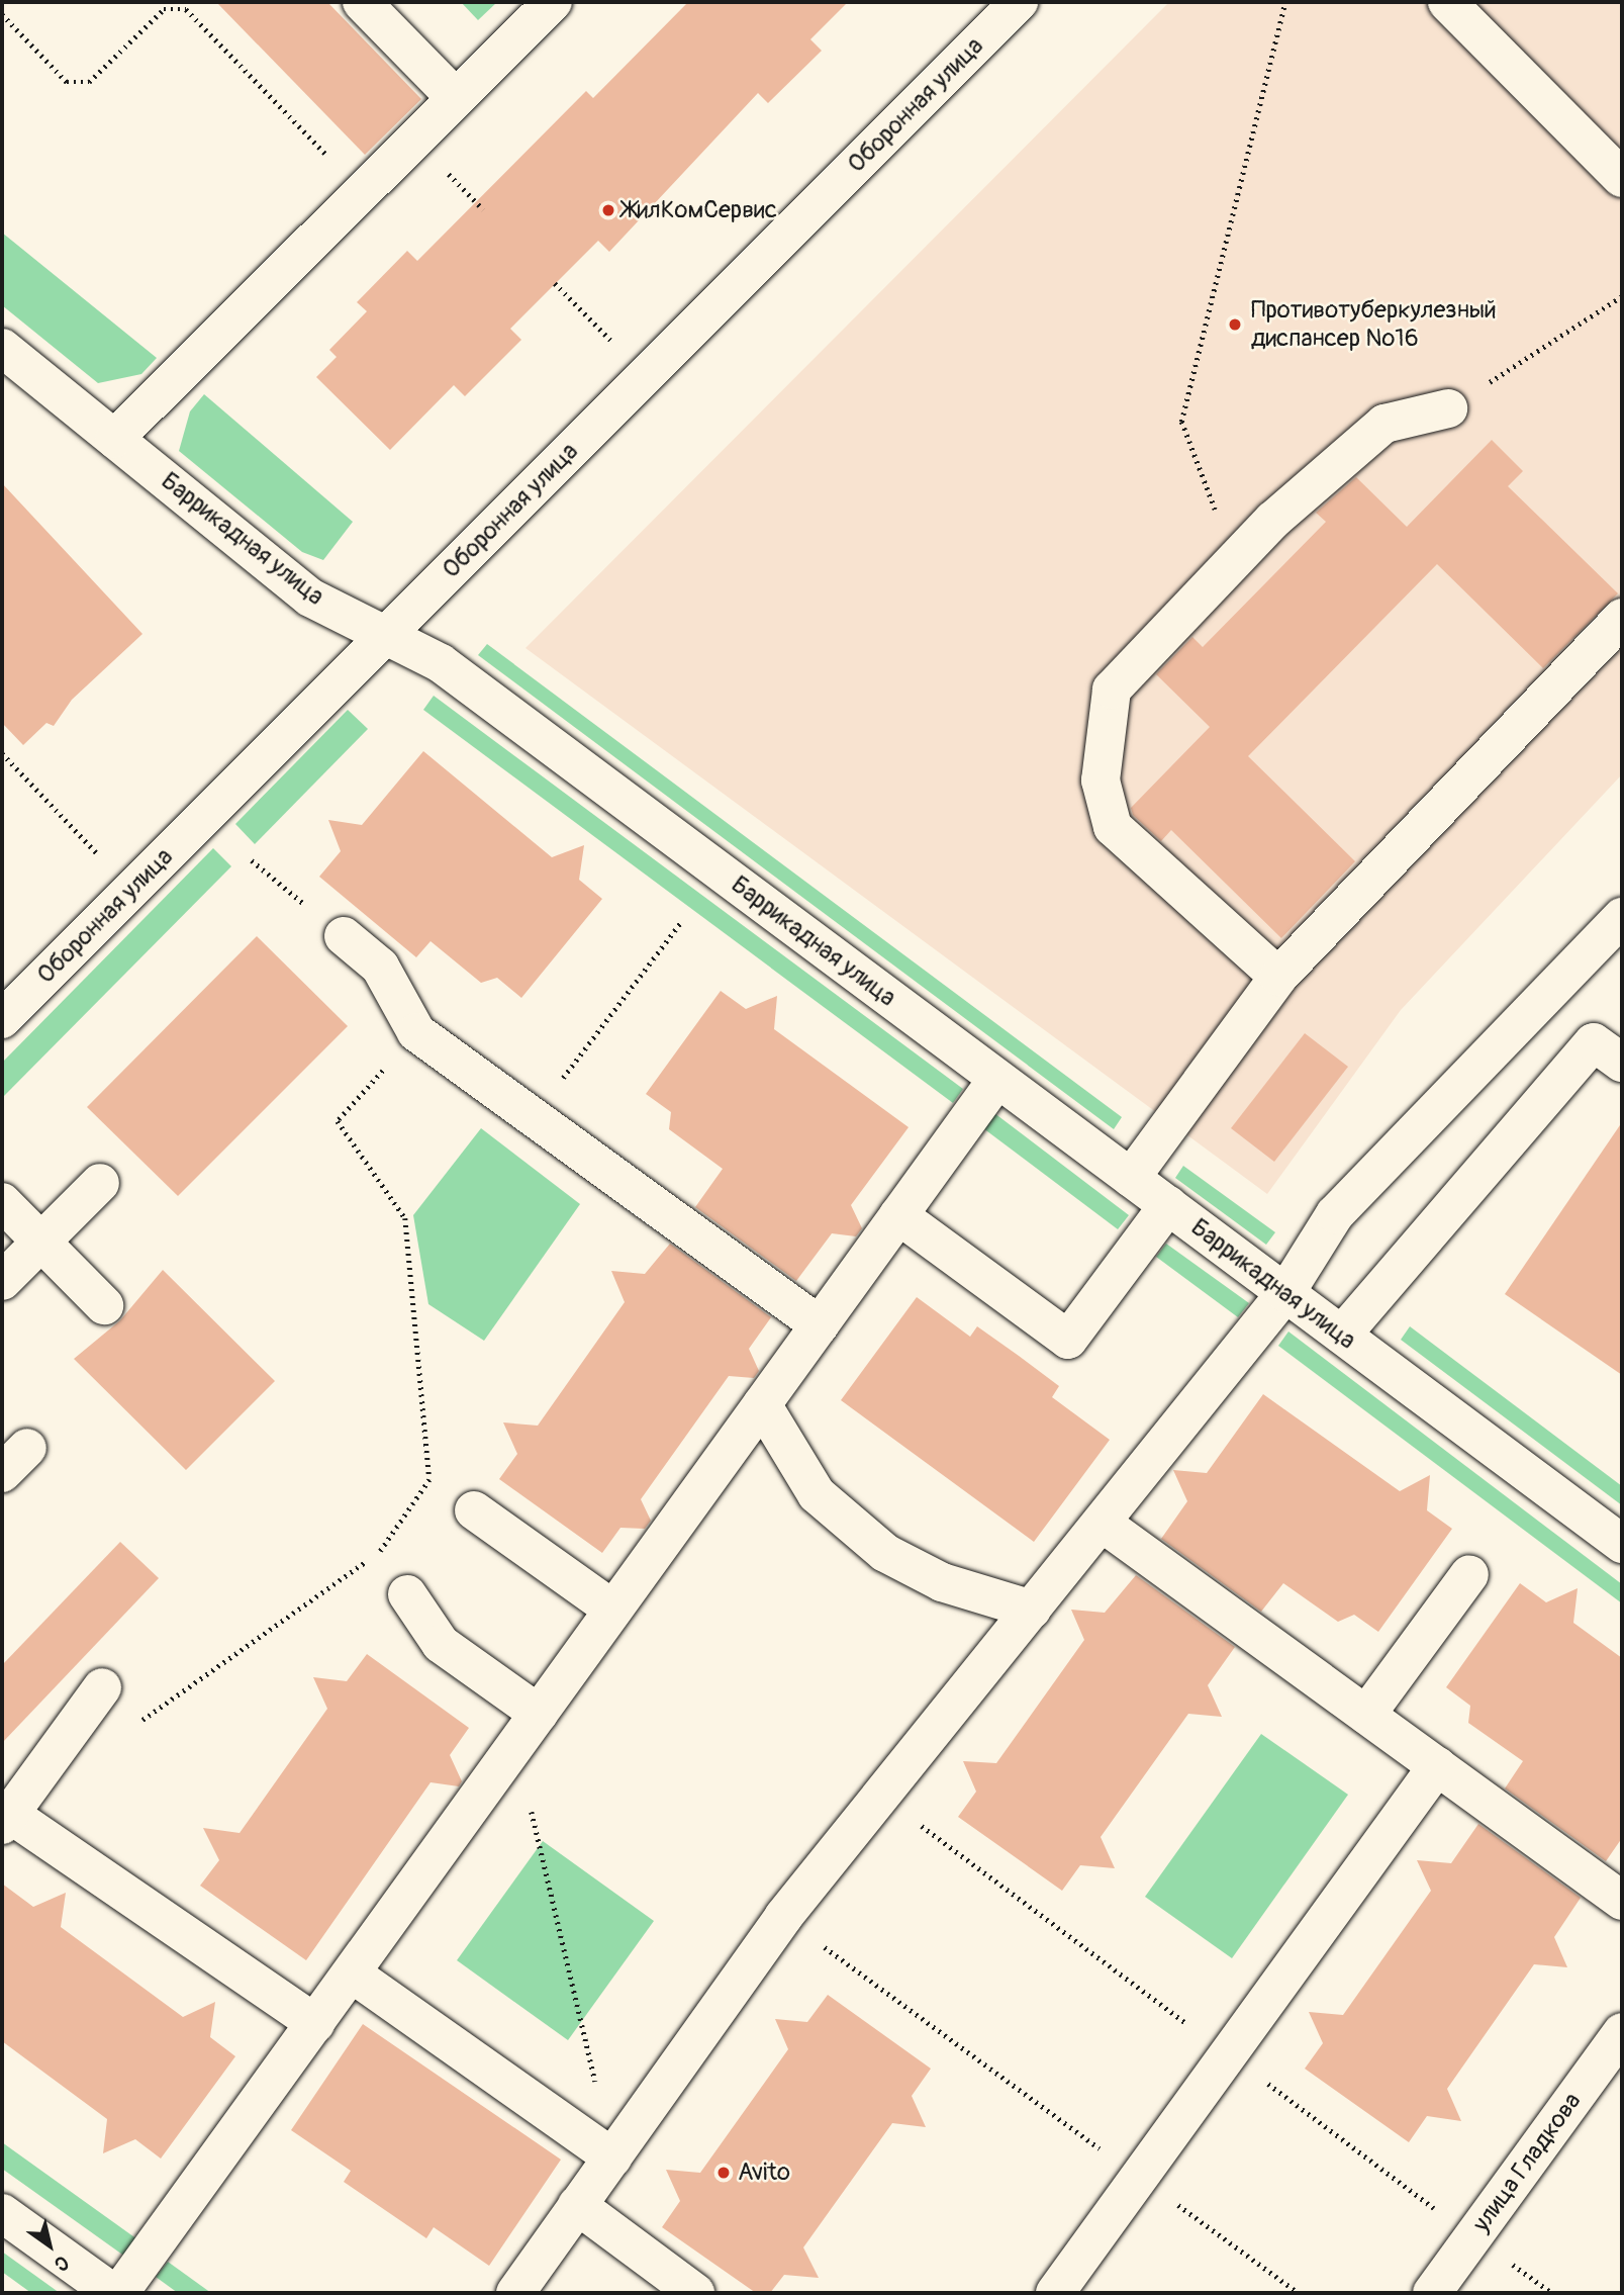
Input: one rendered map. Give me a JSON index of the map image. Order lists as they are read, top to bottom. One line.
{"streets":{"street":["Оборонная улица","Баррикадная улица","улица Гладкова"]},"crossings":[["Оборонная улица","Баррикадная улица"]],"places":["ЖилКомСервис","Противотуберкулезный диспансер №16","Avito"],"north":"bottom right"}
